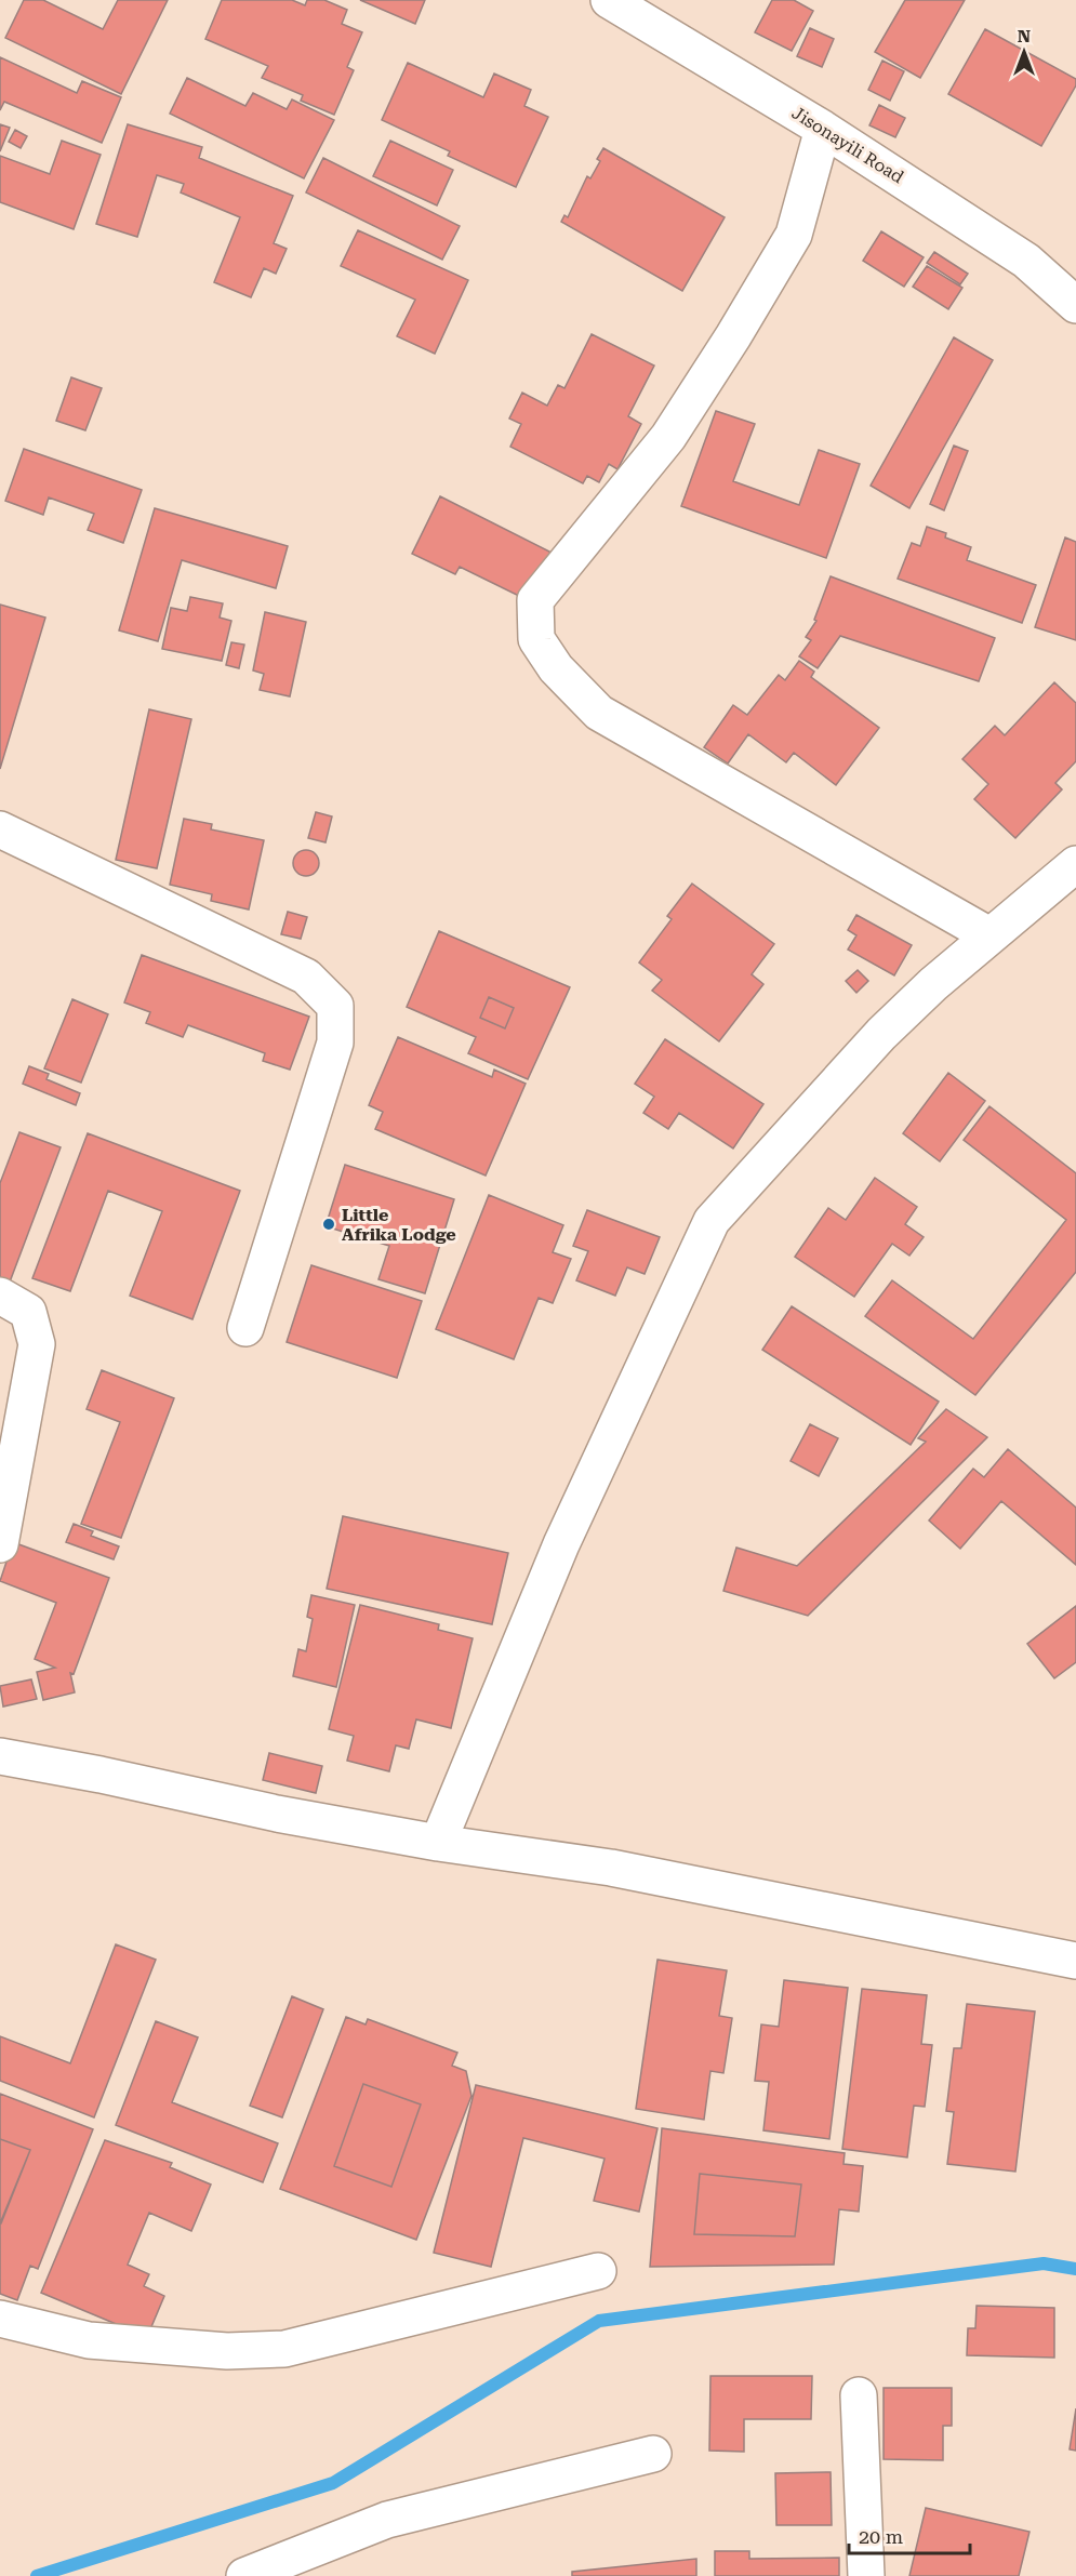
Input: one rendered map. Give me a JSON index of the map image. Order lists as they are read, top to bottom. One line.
{"streets":{"street":["Jisonayili Road"]},"places":["Little Afrika Lodge"],"scale_bar":"20 m","north":"top"}
